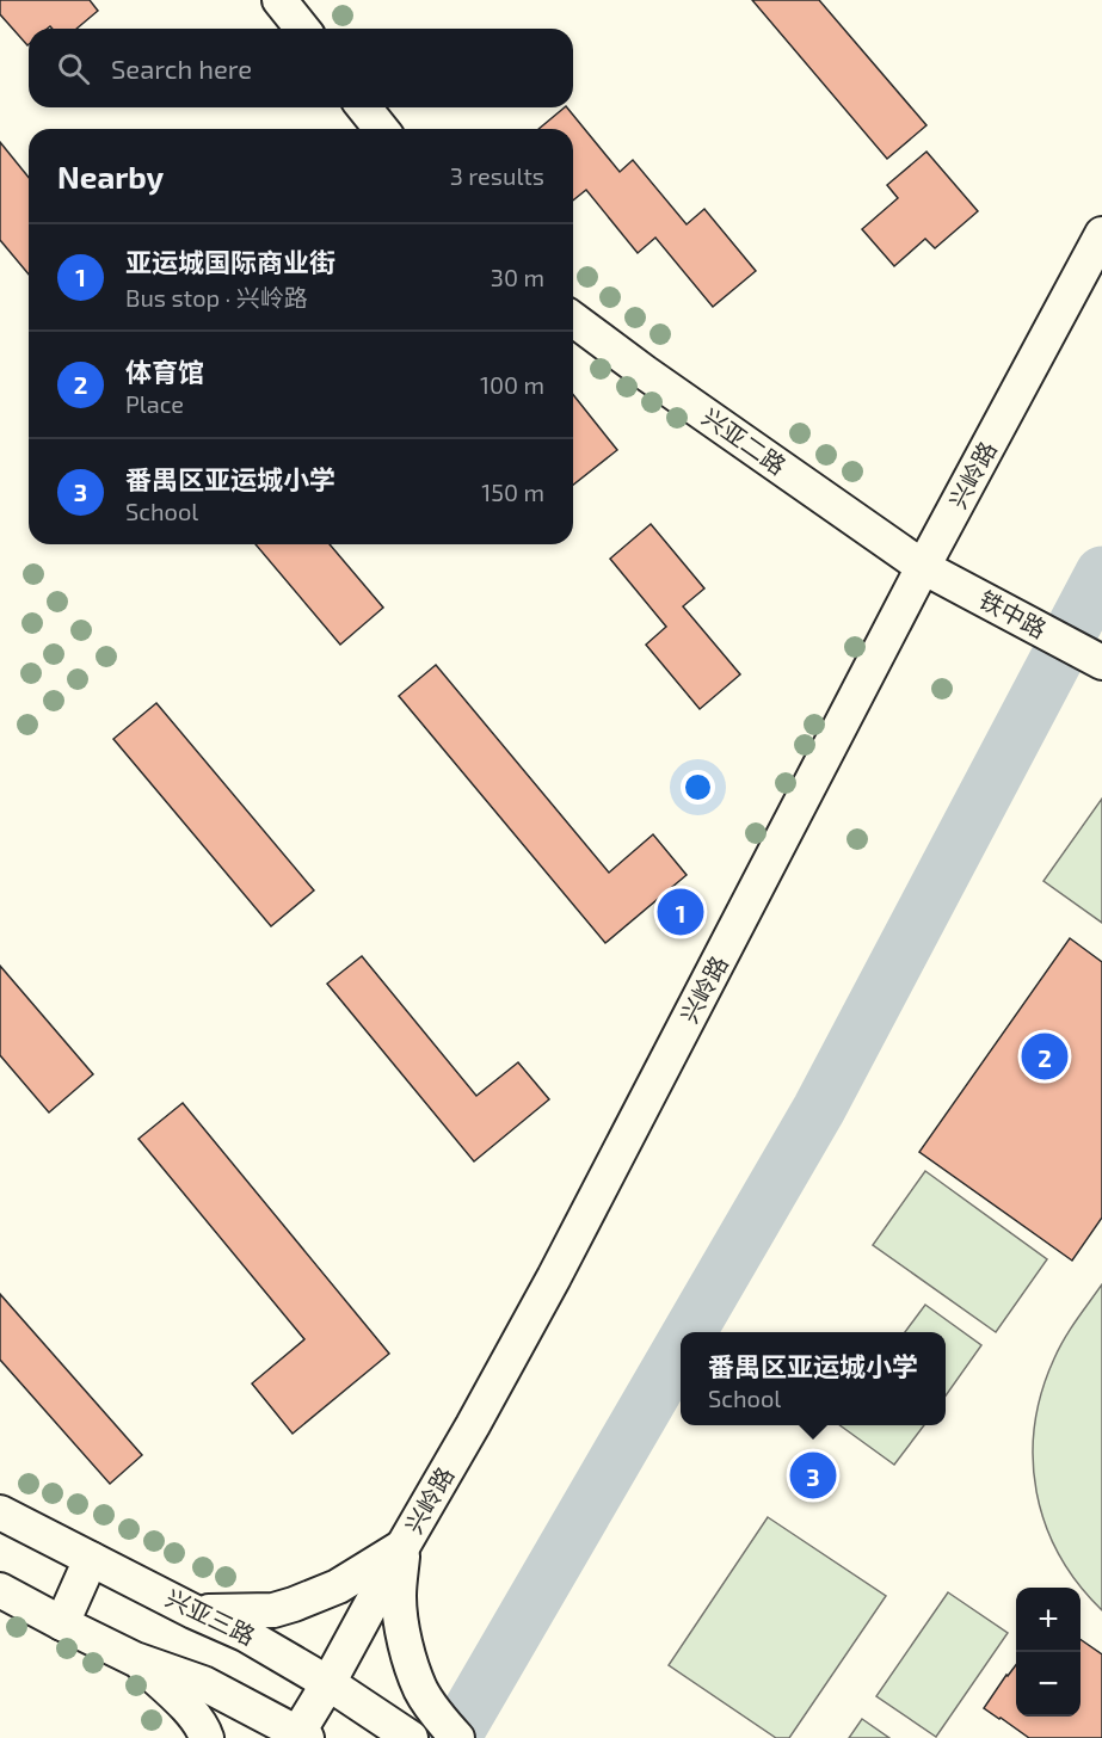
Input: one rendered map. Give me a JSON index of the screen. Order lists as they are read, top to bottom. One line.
{"streets":{"street":["兴亚二路","兴岭路","铁中路","兴亚三路"]},"crossings":[["兴亚二路","兴岭路"],["兴亚二路","铁中路"],["兴岭路","铁中路"],["兴岭路","兴亚三路"]],"page":{"search":"Search here","heading":["Nearby","3 results"],"list":[{"mark":"1","name":"亚运城国际商业街","note":"Bus stop · 兴岭路","value":"30 m"},{"mark":"2","name":"体育馆","note":"Place","value":"100 m"},{"mark":"3","name":"番禺区亚运城小学","note":"School","value":"150 m"}],"pins":["1","2","3"],"popup":["番禺区亚运城小学","School"],"map_buttons":["+","−"]}}
